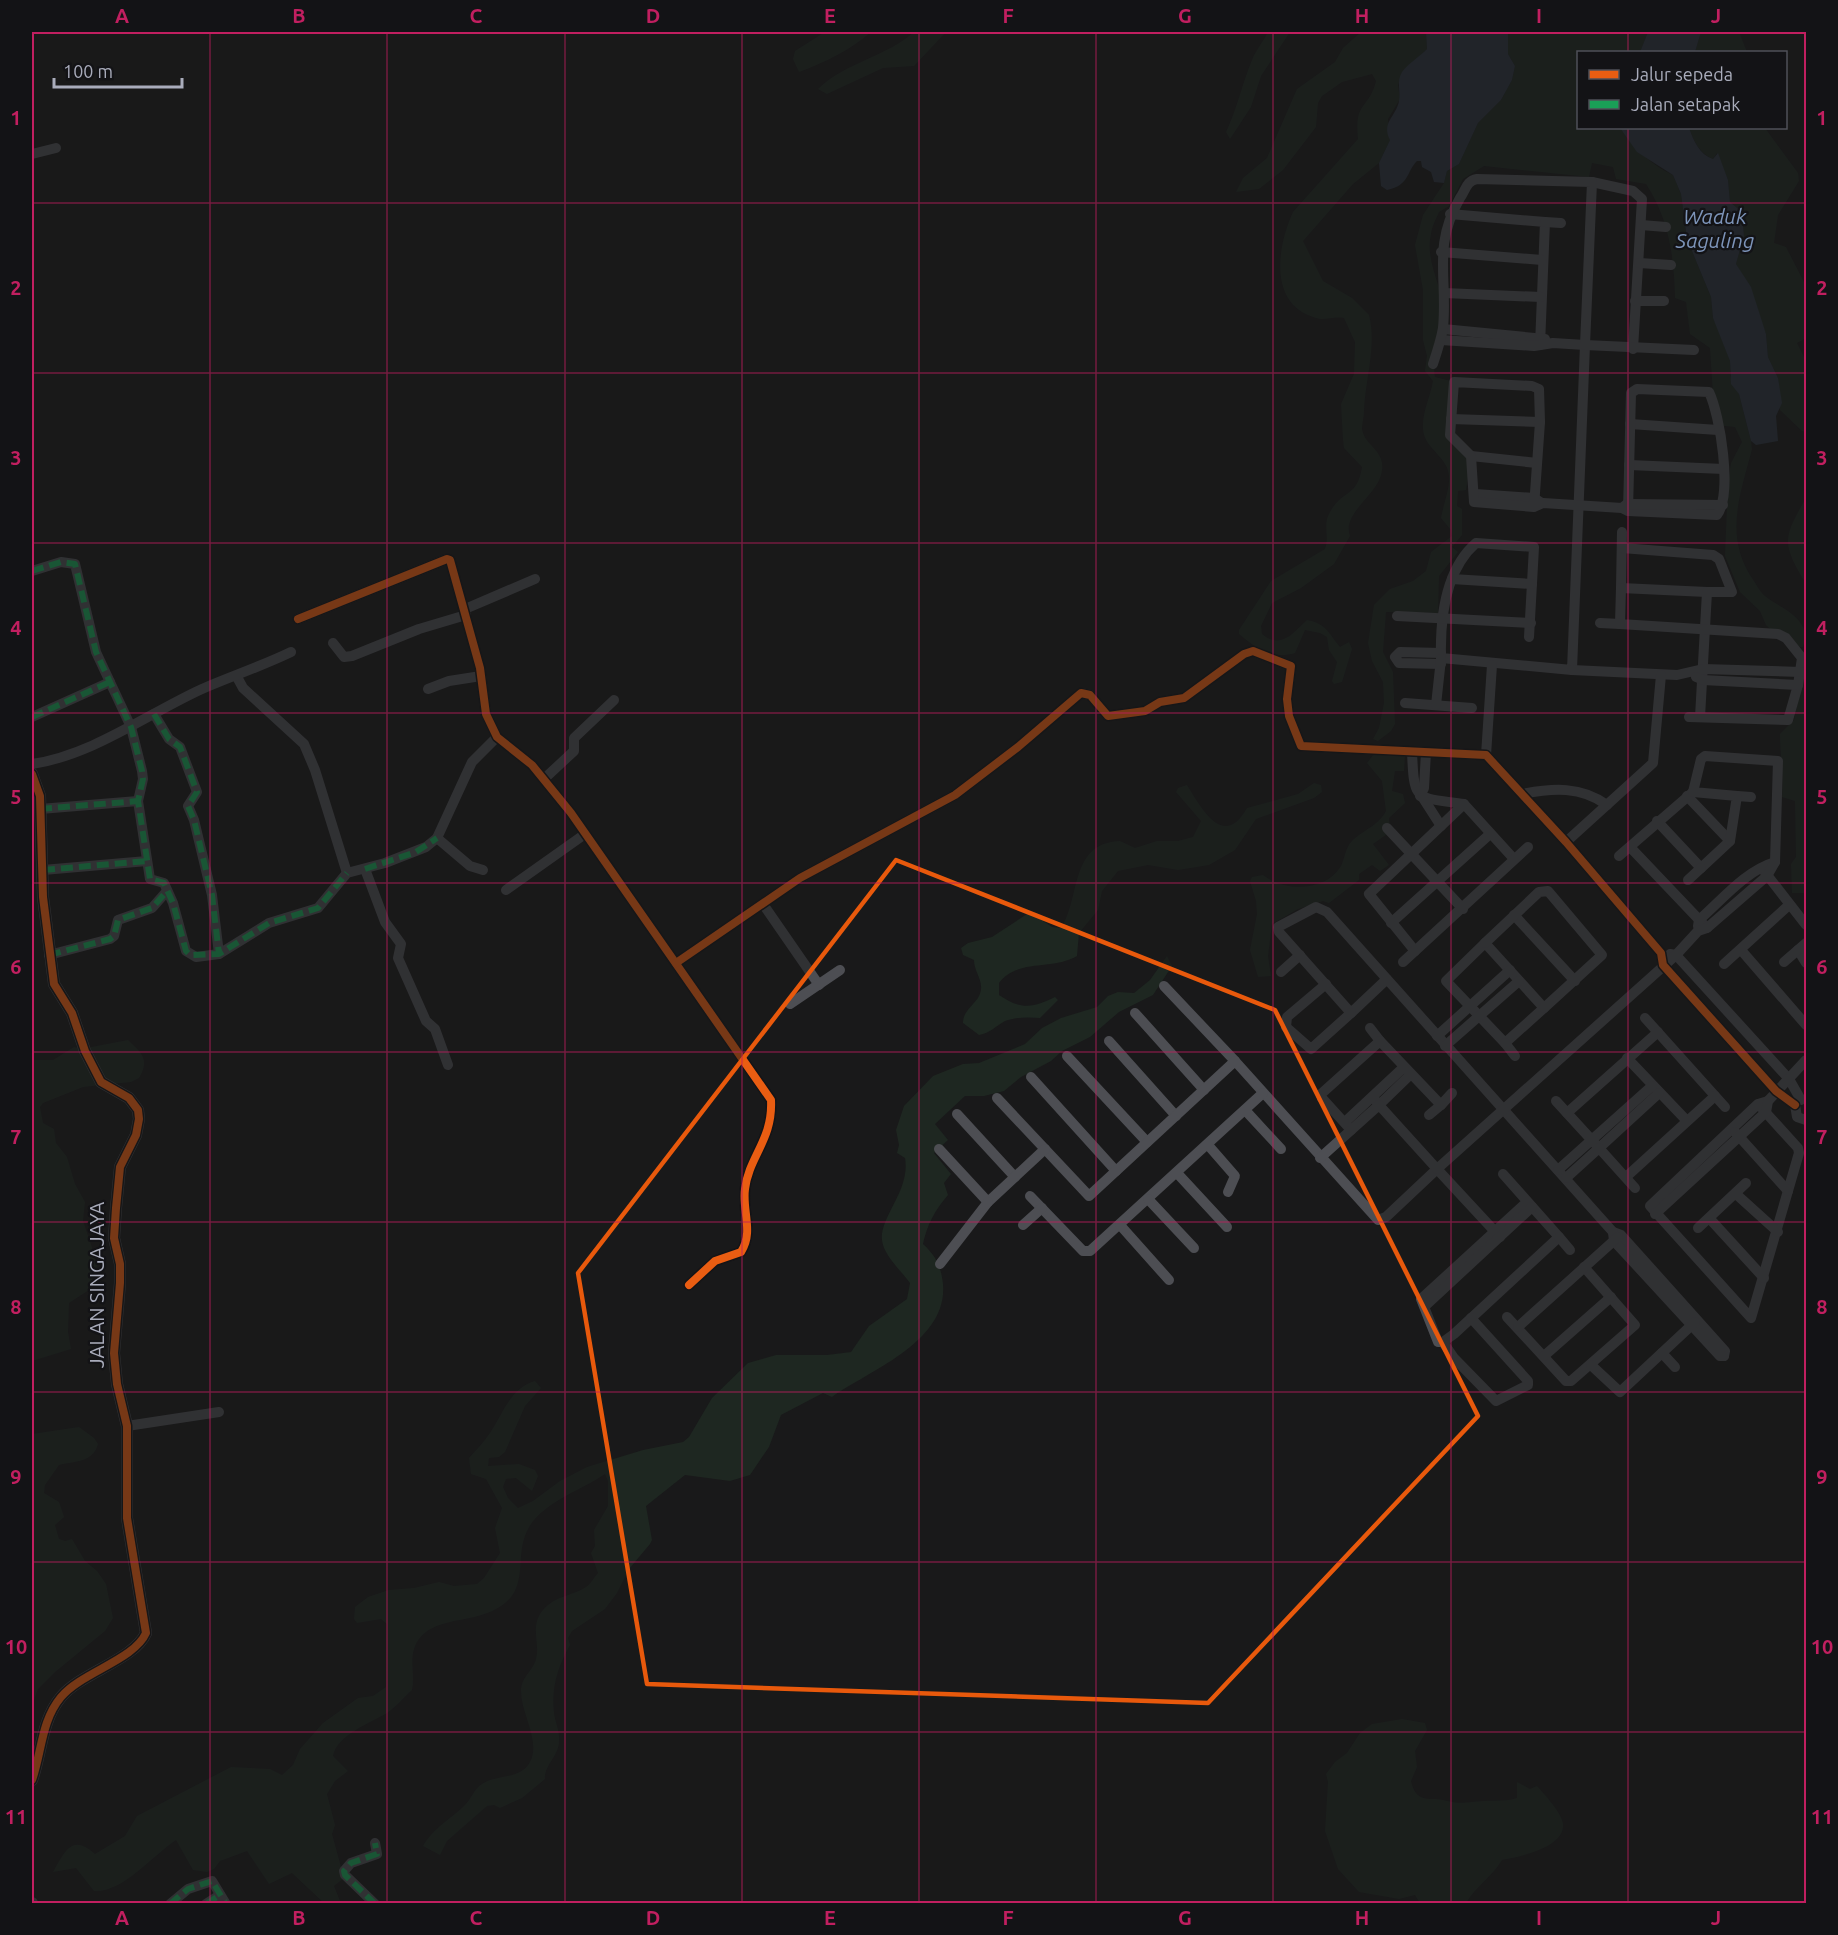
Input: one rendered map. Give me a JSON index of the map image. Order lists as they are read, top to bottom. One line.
{"streets":{"street":["JALAN SINGAJAYA"]},"water":["Waduk Saguling"],"legend":["Jalur sepeda","Jalan setapak"],"scale_bar":"100 m","grid":{"columns":["A","B","C","D","E","F","G","H","I","J"],"rows":["1","2","3","4","5","6","7","8","9","10","11"]}}
